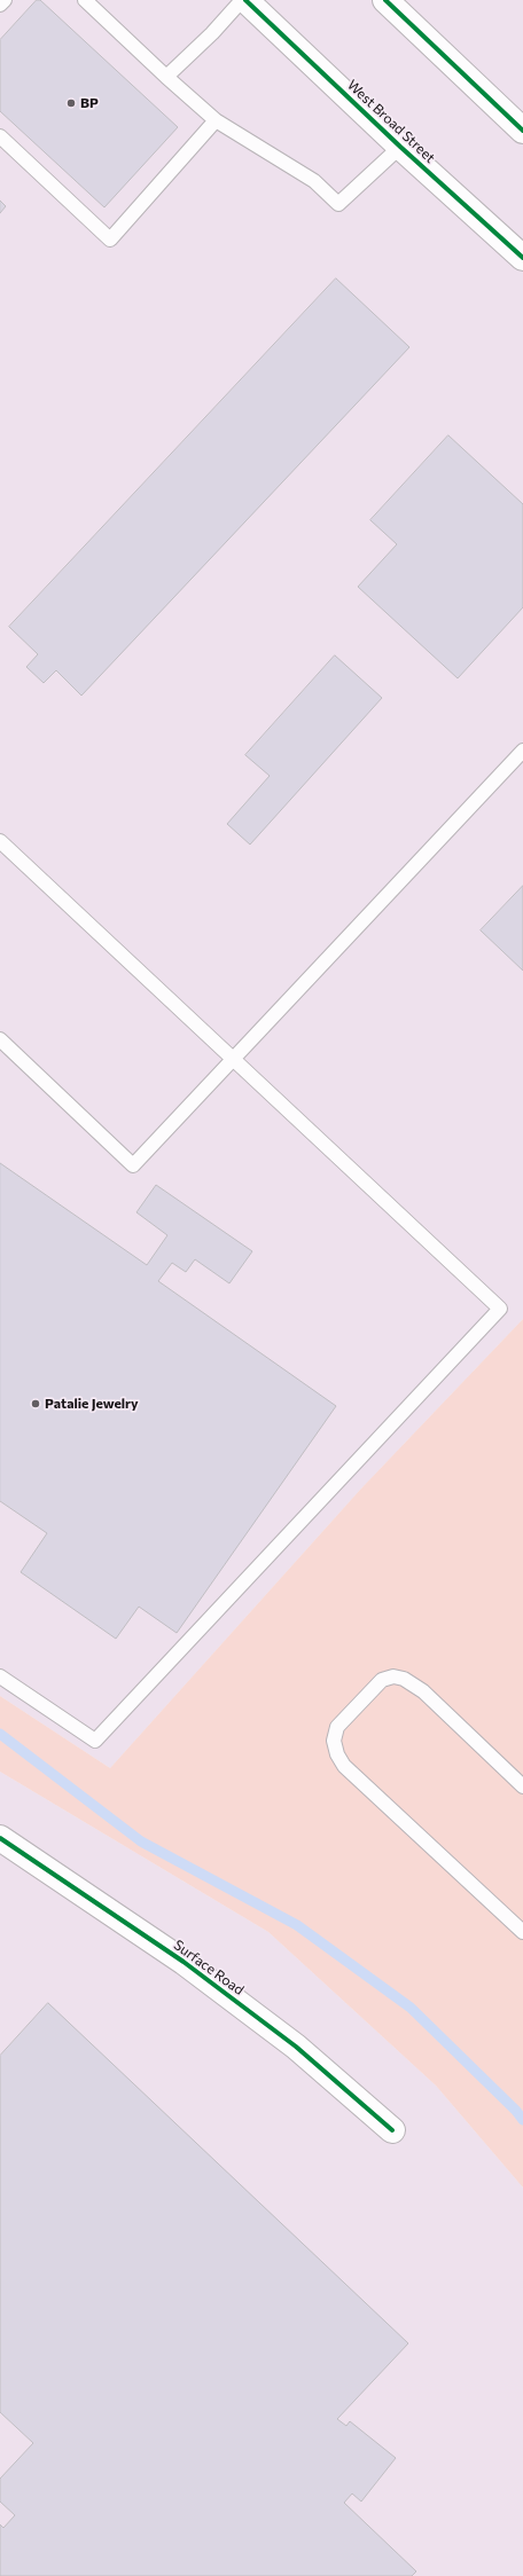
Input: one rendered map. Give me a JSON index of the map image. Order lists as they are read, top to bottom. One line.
{"streets":{"main road":["West Broad Street","Surface Road"]},"places":["BP","Patalie Jewelry"]}
